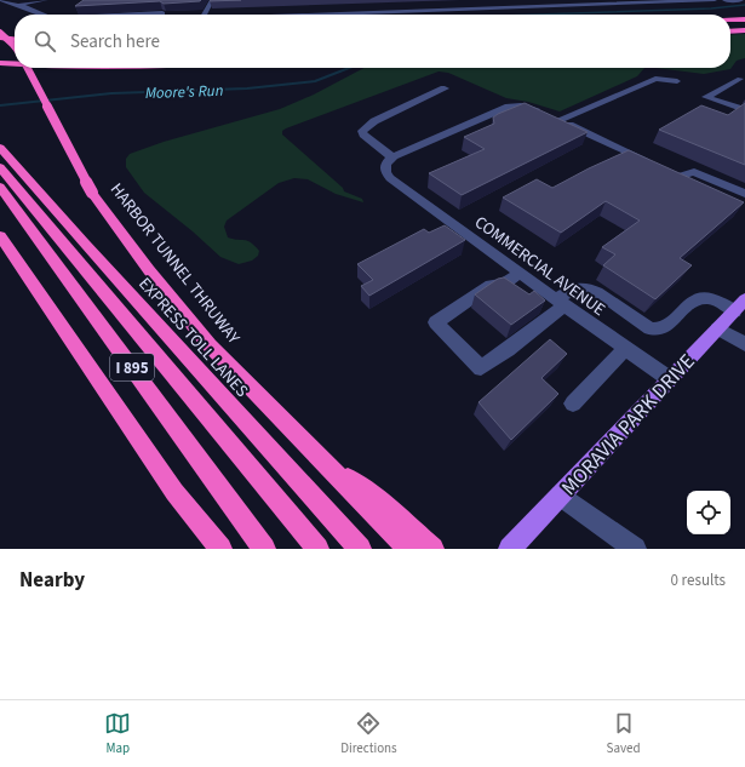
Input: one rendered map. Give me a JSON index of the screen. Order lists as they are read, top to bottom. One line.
{"streets":{"highway":["HARBOR TUNNEL THRUWAY","EXPRESS TOLL LANES","I 895"],"main road":["MORAVIA PARK DRIVE"],"street":["COMMERCIAL AVENUE"]},"crossings":[["COMMERCIAL AVENUE","MORAVIA PARK DRIVE"]],"water":["Moore's Run"],"page":{"search":"Search here","heading":["Nearby","0 results"],"nav":["Map","Directions","Saved"]}}
